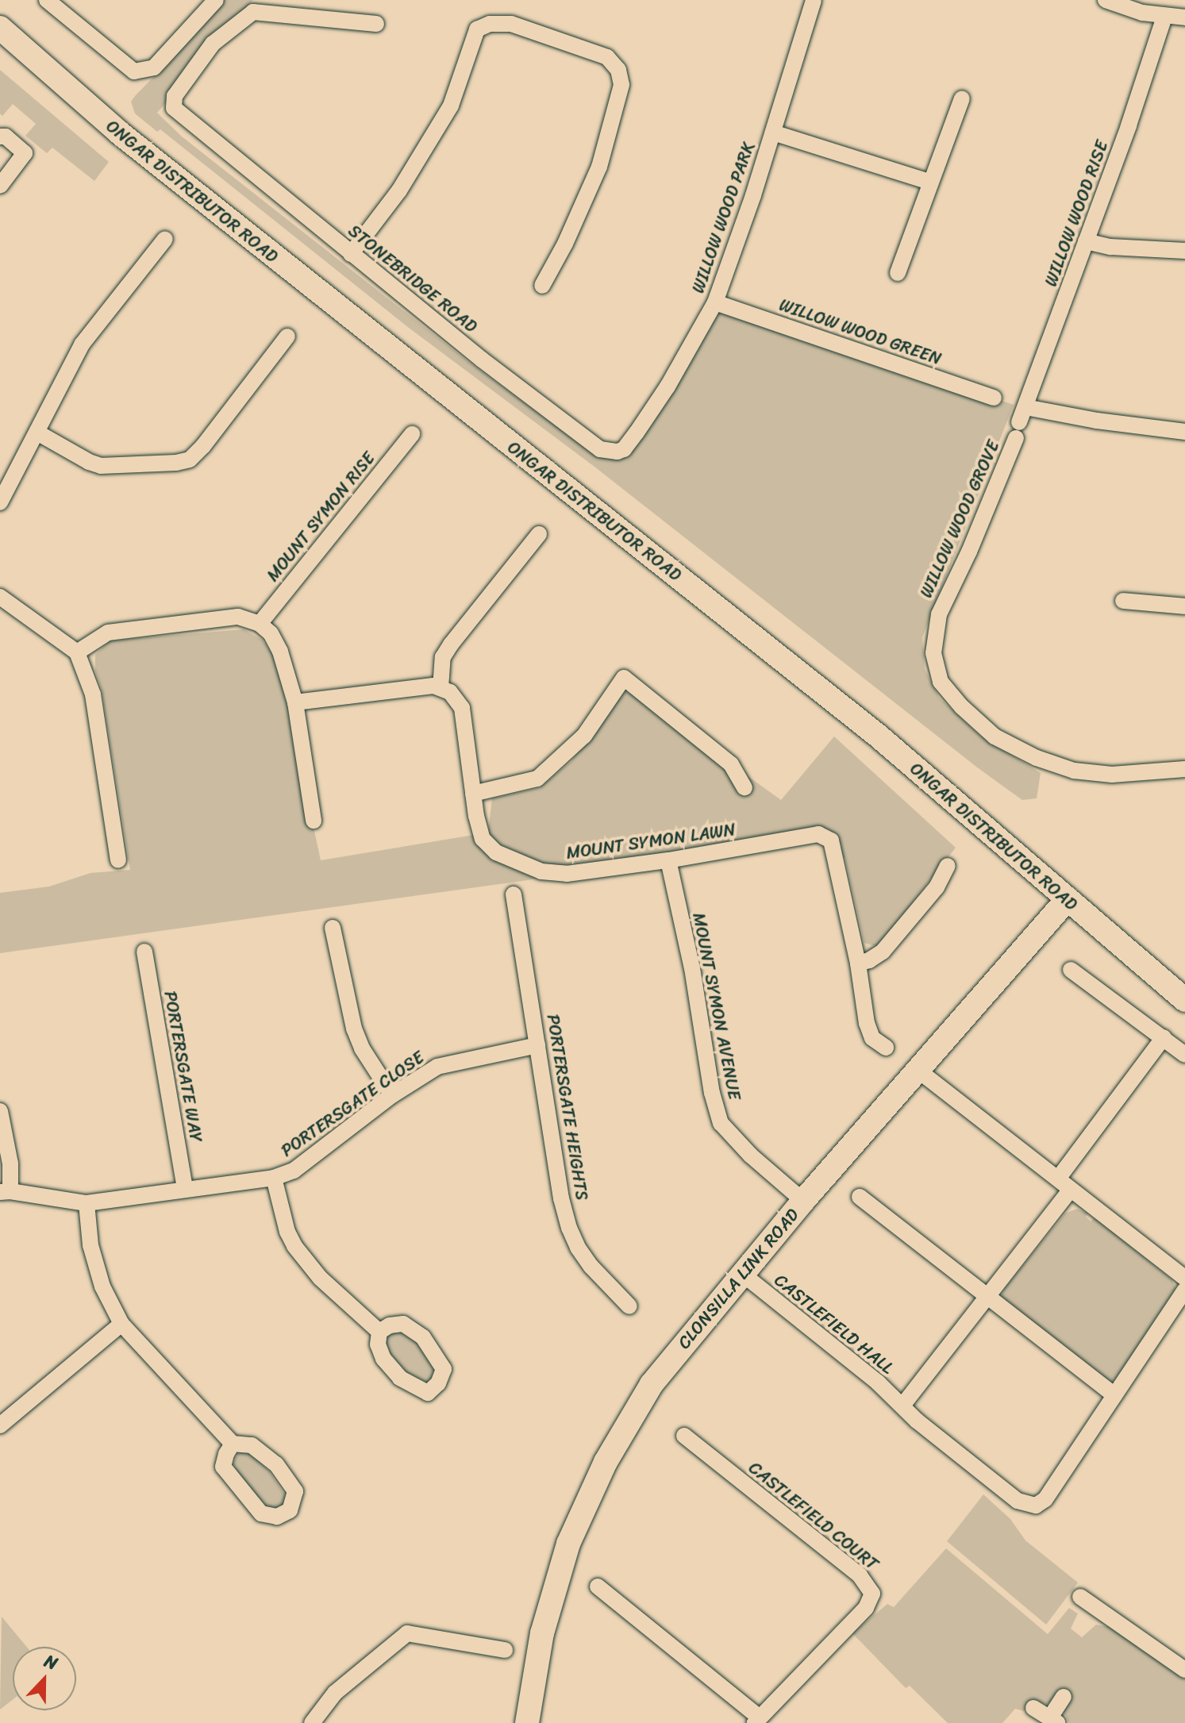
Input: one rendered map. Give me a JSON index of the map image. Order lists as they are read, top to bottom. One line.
{"streets":{"street":["ONGAR DISTRIBUTOR ROAD","WILLOW WOOD RISE","WILLOW WOOD PARK","STONEBRIDGE ROAD","WILLOW WOOD GREEN","MOUNT SYMON RISE","WILLOW WOOD GROVE","MOUNT SYMON LAWN","MOUNT SYMON AVENUE","PORTERSGATE WAY","PORTERSGATE CLOSE","PORTERSGATE HEIGHTS","CLONSILLA LINK ROAD","CASTLEFIELD HALL","CASTLEFIELD COURT"]},"crossings":[["ONGAR DISTRIBUTOR ROAD","CLONSILLA LINK ROAD"],["WILLOW WOOD RISE","WILLOW WOOD GROVE"],["WILLOW WOOD PARK","STONEBRIDGE ROAD"],["WILLOW WOOD PARK","WILLOW WOOD GREEN"],["MOUNT SYMON LAWN","MOUNT SYMON AVENUE"],["MOUNT SYMON AVENUE","CLONSILLA LINK ROAD"],["PORTERSGATE WAY","PORTERSGATE CLOSE"],["PORTERSGATE CLOSE","PORTERSGATE HEIGHTS"],["CLONSILLA LINK ROAD","CASTLEFIELD HALL"]],"north":"top"}
